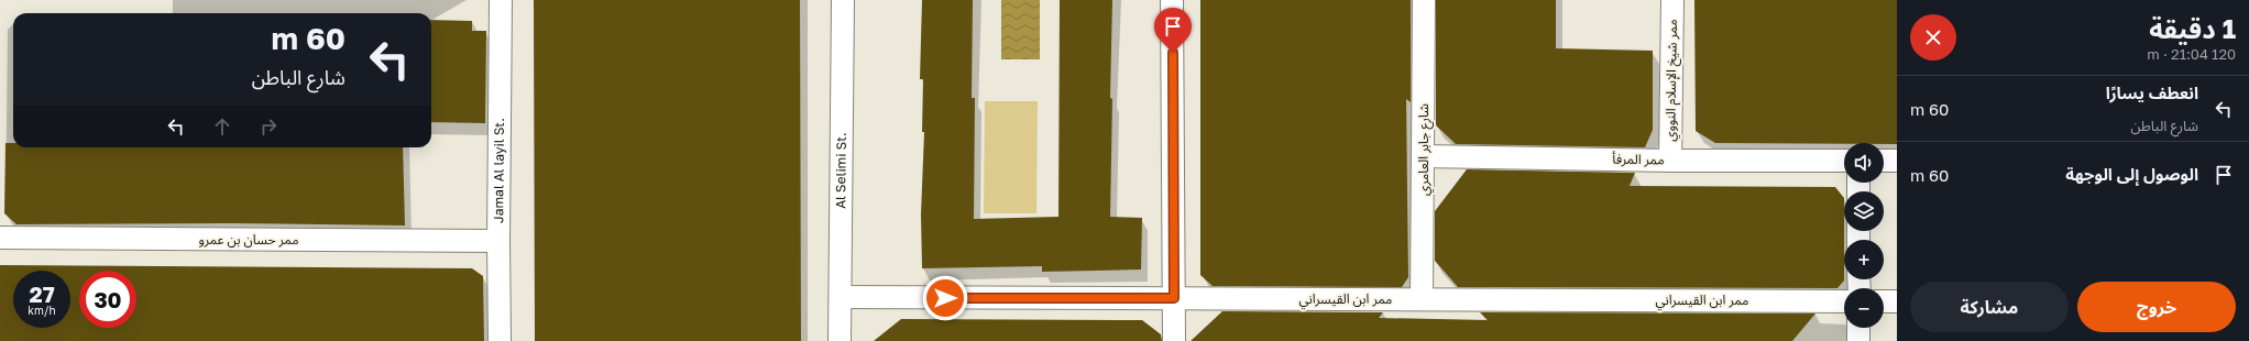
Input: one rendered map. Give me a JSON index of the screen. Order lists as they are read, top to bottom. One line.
{"streets":{"street":["ممر شيخ الإسلام النووي","شارع جابر العامري","ممر المرفأ","Jamal Al layil St.","Al Selimi St.","ممر حسان بن عمرو","ممر ابن القيسراني"]},"crossings":[["ممر شيخ الإسلام النووي","ممر المرفأ"],["شارع جابر العامري","ممر المرفأ"],["شارع جابر العامري","ممر ابن القيسراني"],["Jamal Al layil St.","ممر حسان بن عمرو"],["Al Selimi St.","ممر ابن القيسراني"]],"page":{"heading":["1 دقيقة","120 m · 21:04"],"turn":["60 m","شارع الباطن"],"list":[{"name":"انعطف يسارًا","note":"شارع الباطن","value":"60 m"},{"name":"الوصول إلى الوجهة","value":"60 m"}],"map_buttons":["+","−"],"speed":"27 km/h","limit":"30","buttons":["خروج","مشاركة"]}}
